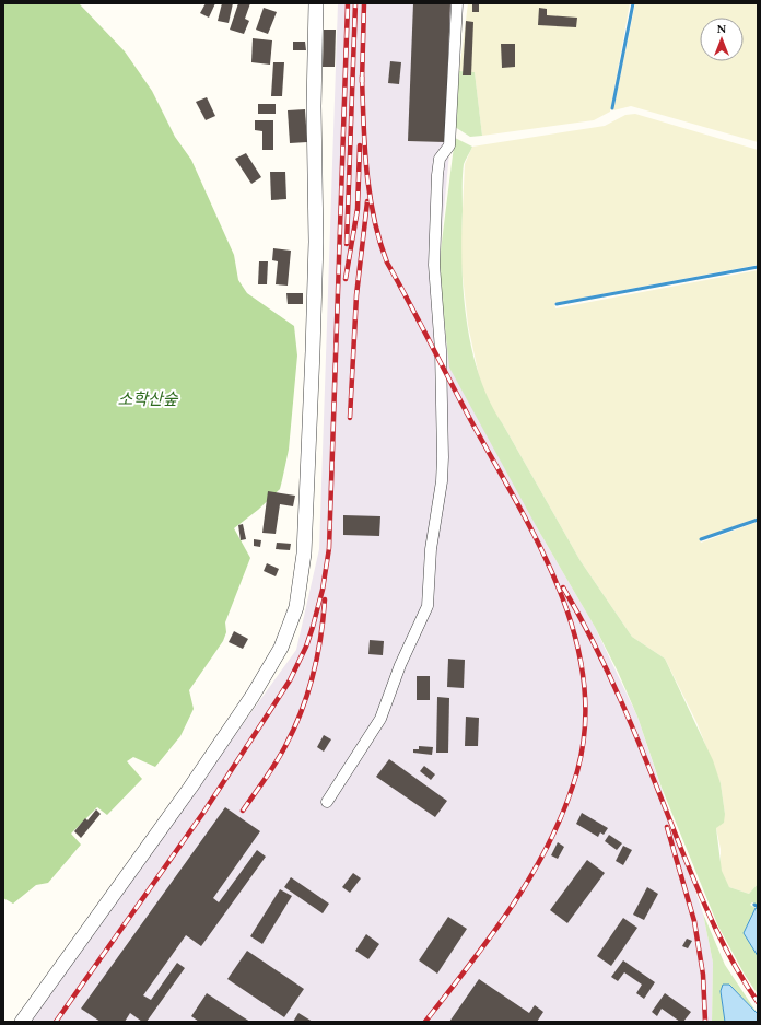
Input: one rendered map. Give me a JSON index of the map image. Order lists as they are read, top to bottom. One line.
{"parks":["소학산숲"],"north":"top"}
